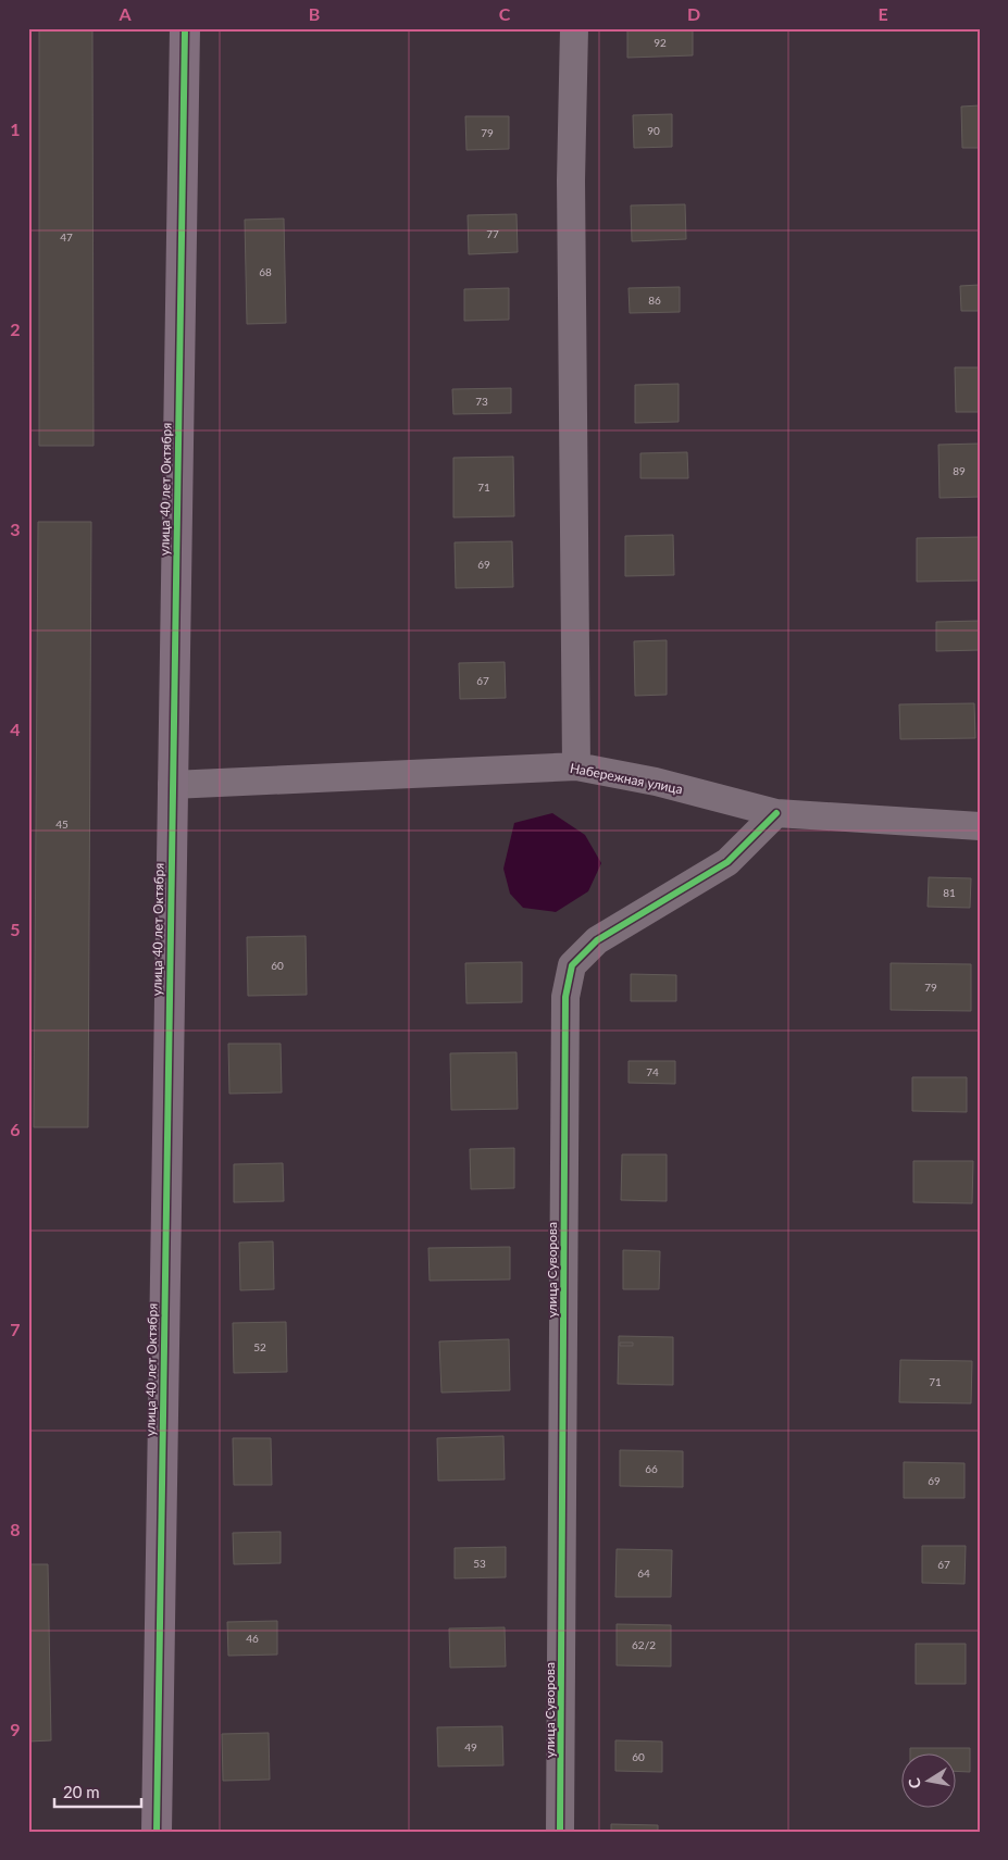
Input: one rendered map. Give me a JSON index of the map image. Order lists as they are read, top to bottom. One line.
{"streets":{"street":["улица 40 лет Октября","Набережная улица","улица Суворова"]},"crossings":[["улица 40 лет Октября","Набережная улица"],["Набережная улица","улица Суворова"]],"house_numbers":["92","90","79","77","47","68","86","73","89","71","69","67","45","81","60","79","74","52","71","66","69","53","67","64","46","62/2","49","60"],"scale_bar":"20 m","north":"left","grid":{"columns":["A","B","C","D","E"],"rows":["1","2","3","4","5","6","7","8","9"]}}
